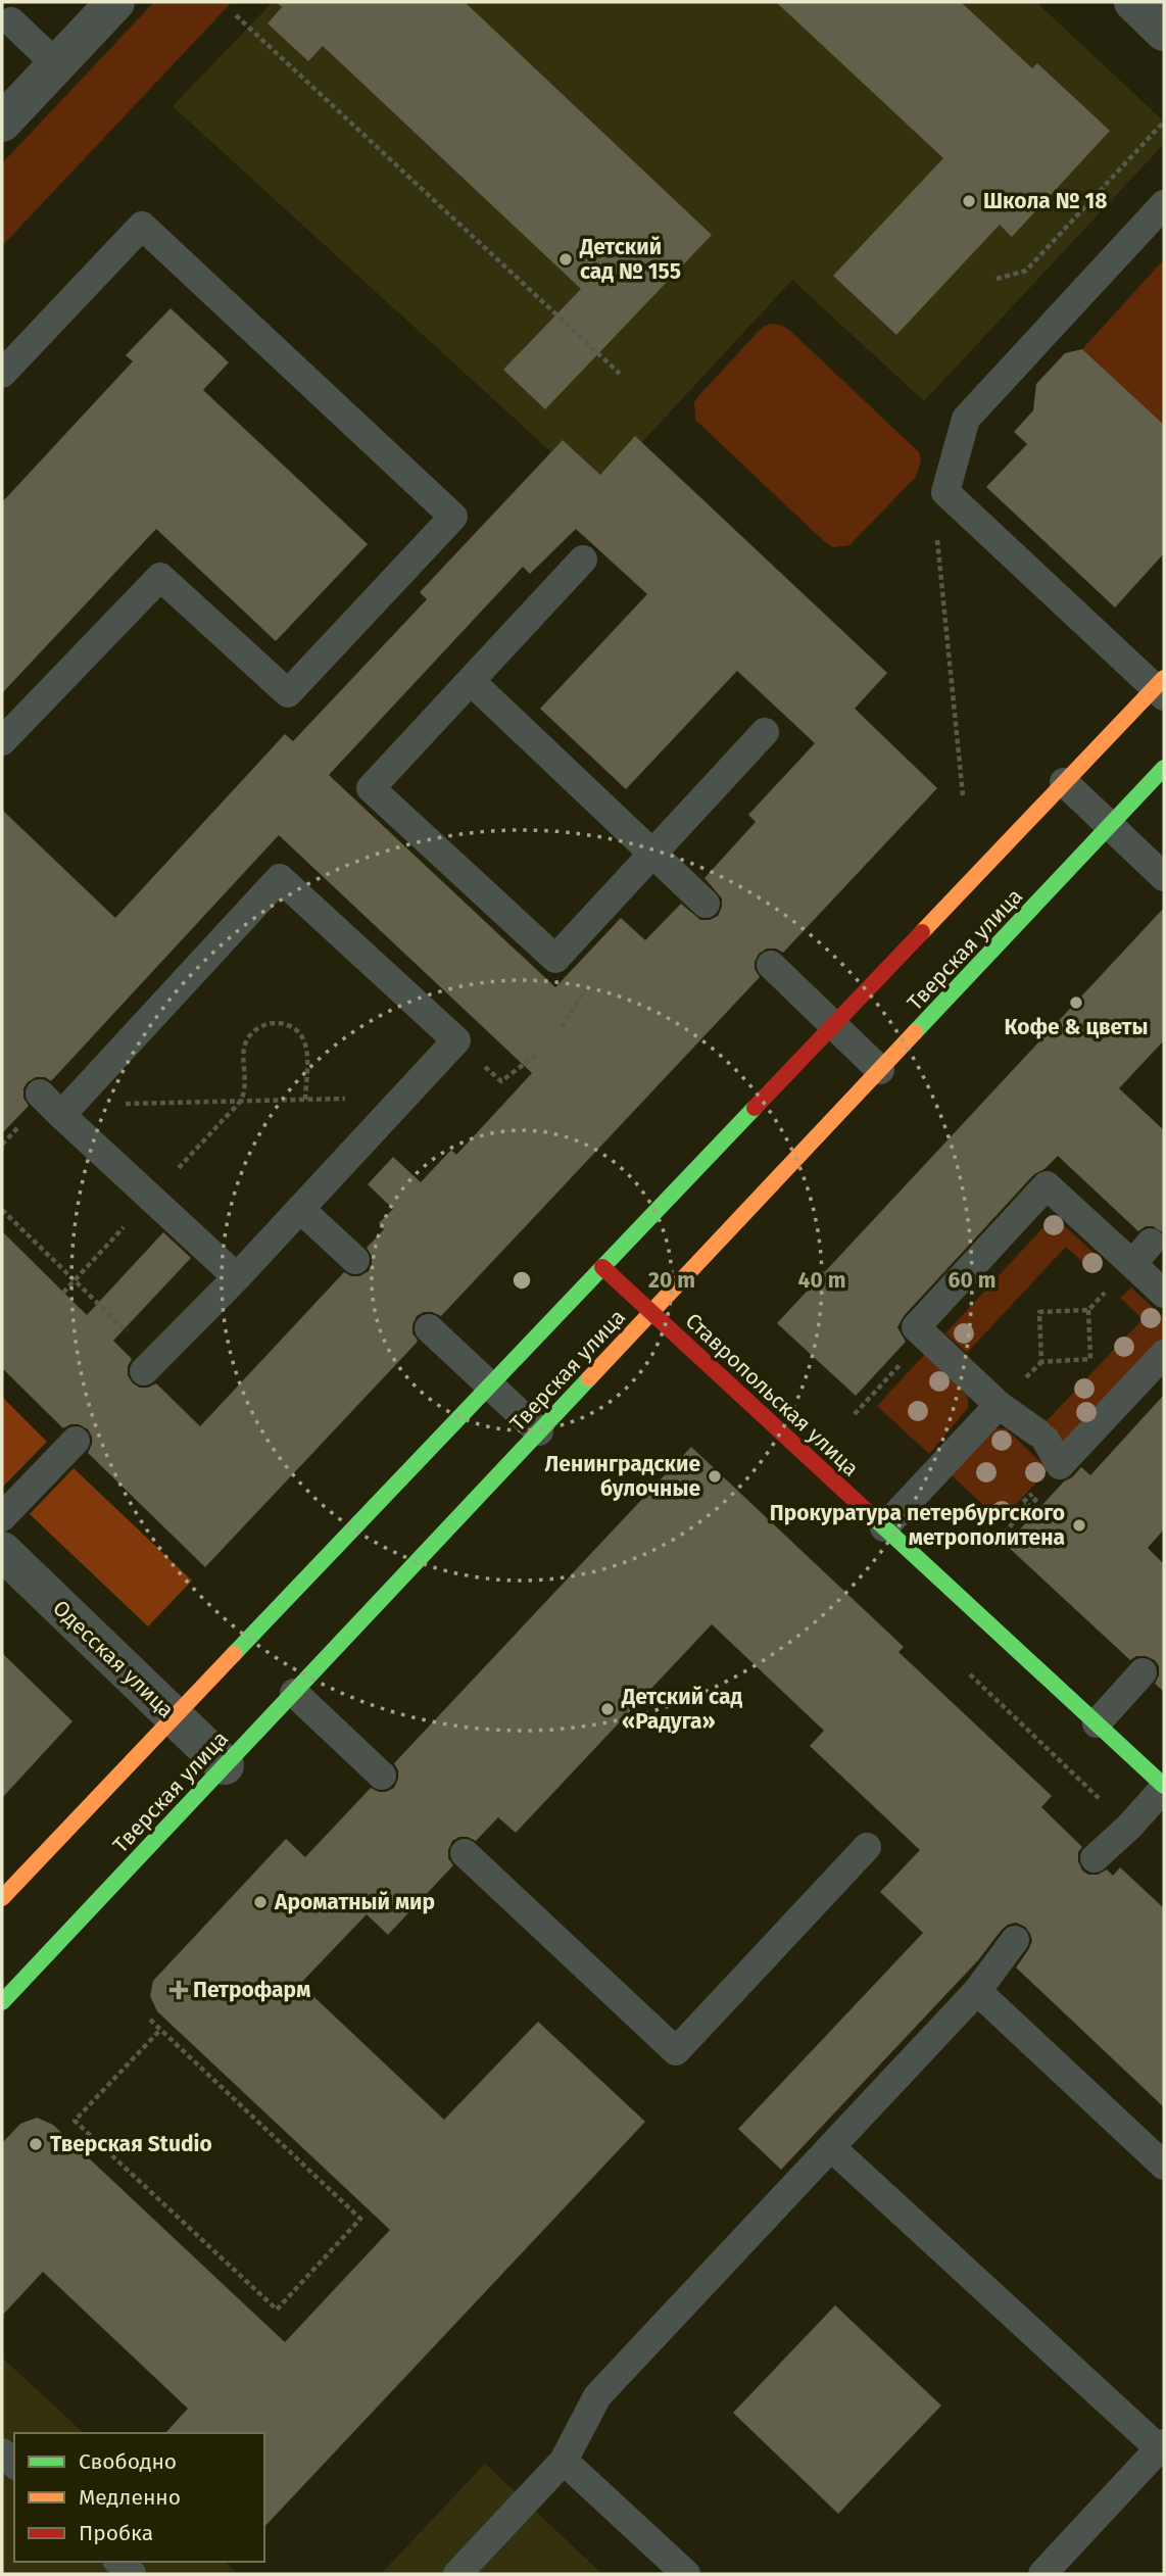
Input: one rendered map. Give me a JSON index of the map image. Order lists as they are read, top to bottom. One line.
{"streets":{"street":["Тверская улица","Ставропольская улица","Одесская улица"]},"crossings":[["Тверская улица","Ставропольская улица"],["Тверская улица","Одесская улица"]],"places":{"other":["Школа № 18","Детский сад № 155","Кофе & цветы","Ленинградские булочные","Прокуратура петербургского метрополитена","Детский сад «Радуга»","Ароматный мир","Тверская Studio"],"health":["Петрофарм"]},"legend":["Свободно","Медленно","Пробка"],"rings":["20 m","40 m","60 m"]}
